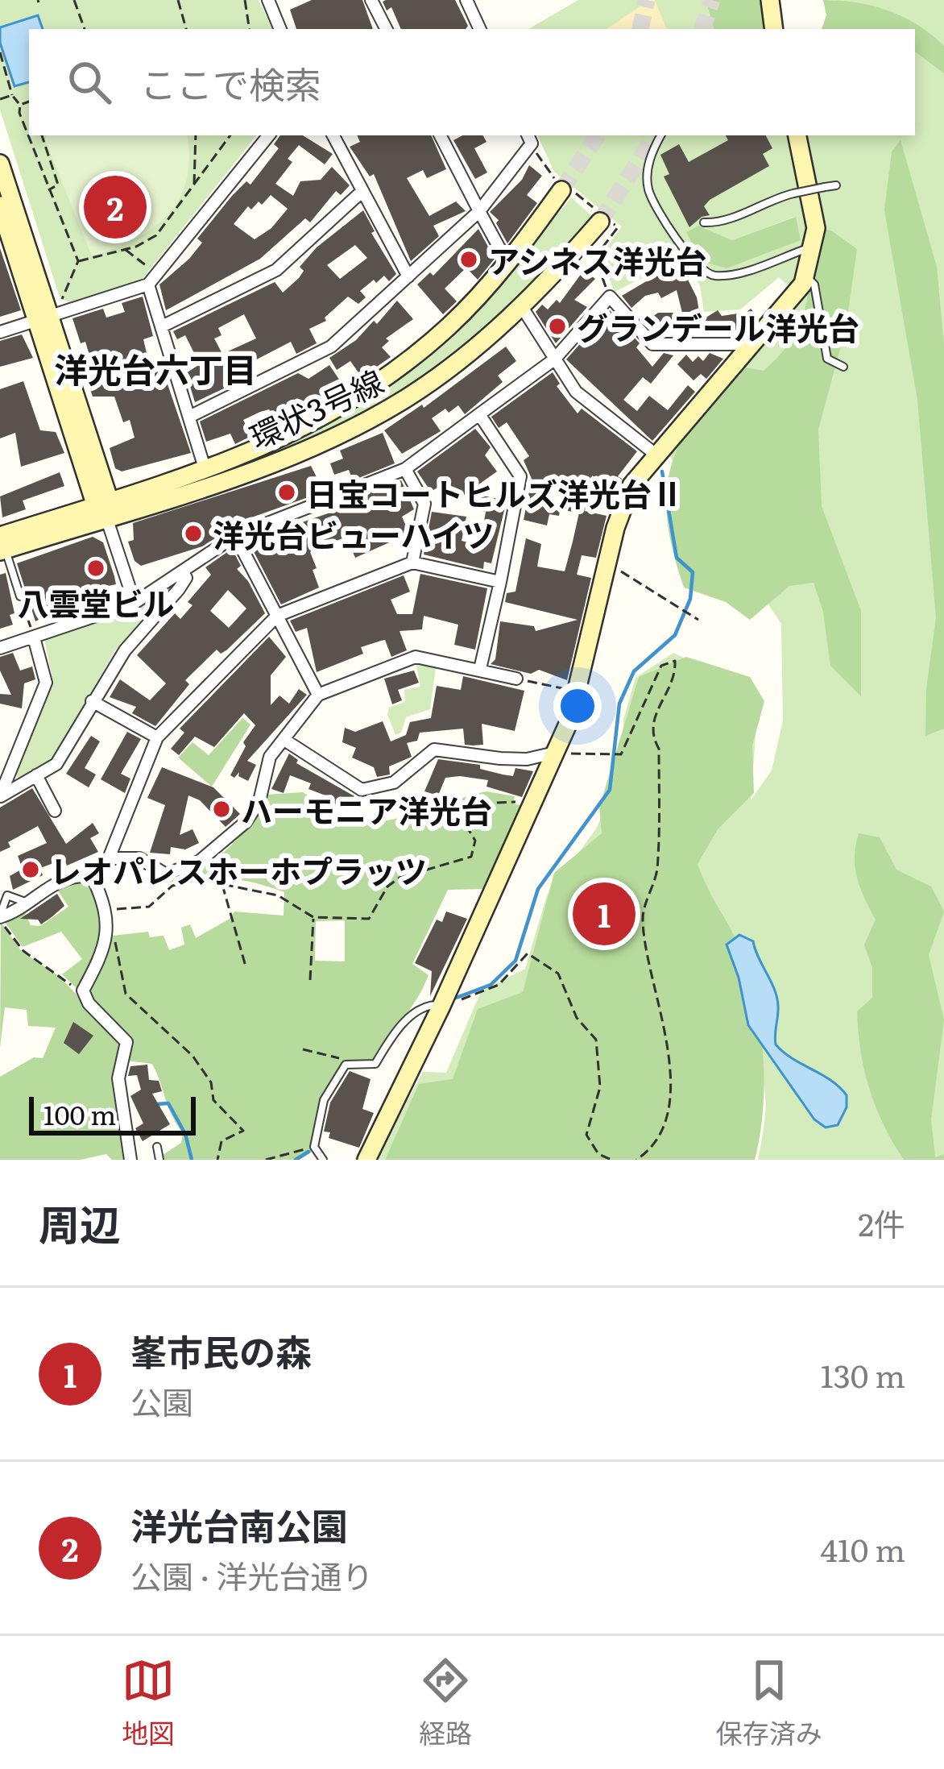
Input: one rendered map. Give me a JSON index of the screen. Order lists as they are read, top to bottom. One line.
{"streets":{"street":["環状3号線"]},"districts":["洋光台六丁目"],"places":["アシネス洋光台","グランデール洋光台","日宝コートヒルズ洋光台Ⅱ","洋光台ビューハイツ","八雲堂ビル","ハーモニア洋光台","レオパレスホーホプラッツ"],"scale_bar":"100 m","page":{"search":"ここで検索","pins":["2","1"],"scale":"100 m","heading":["周辺","2件"],"list":[{"mark":"1","name":"峯市民の森","note":"公園","value":"130 m"},{"mark":"2","name":"洋光台南公園","note":"公園 · 洋光台通り","value":"410 m"}],"nav":["地図","経路","保存済み"]}}
